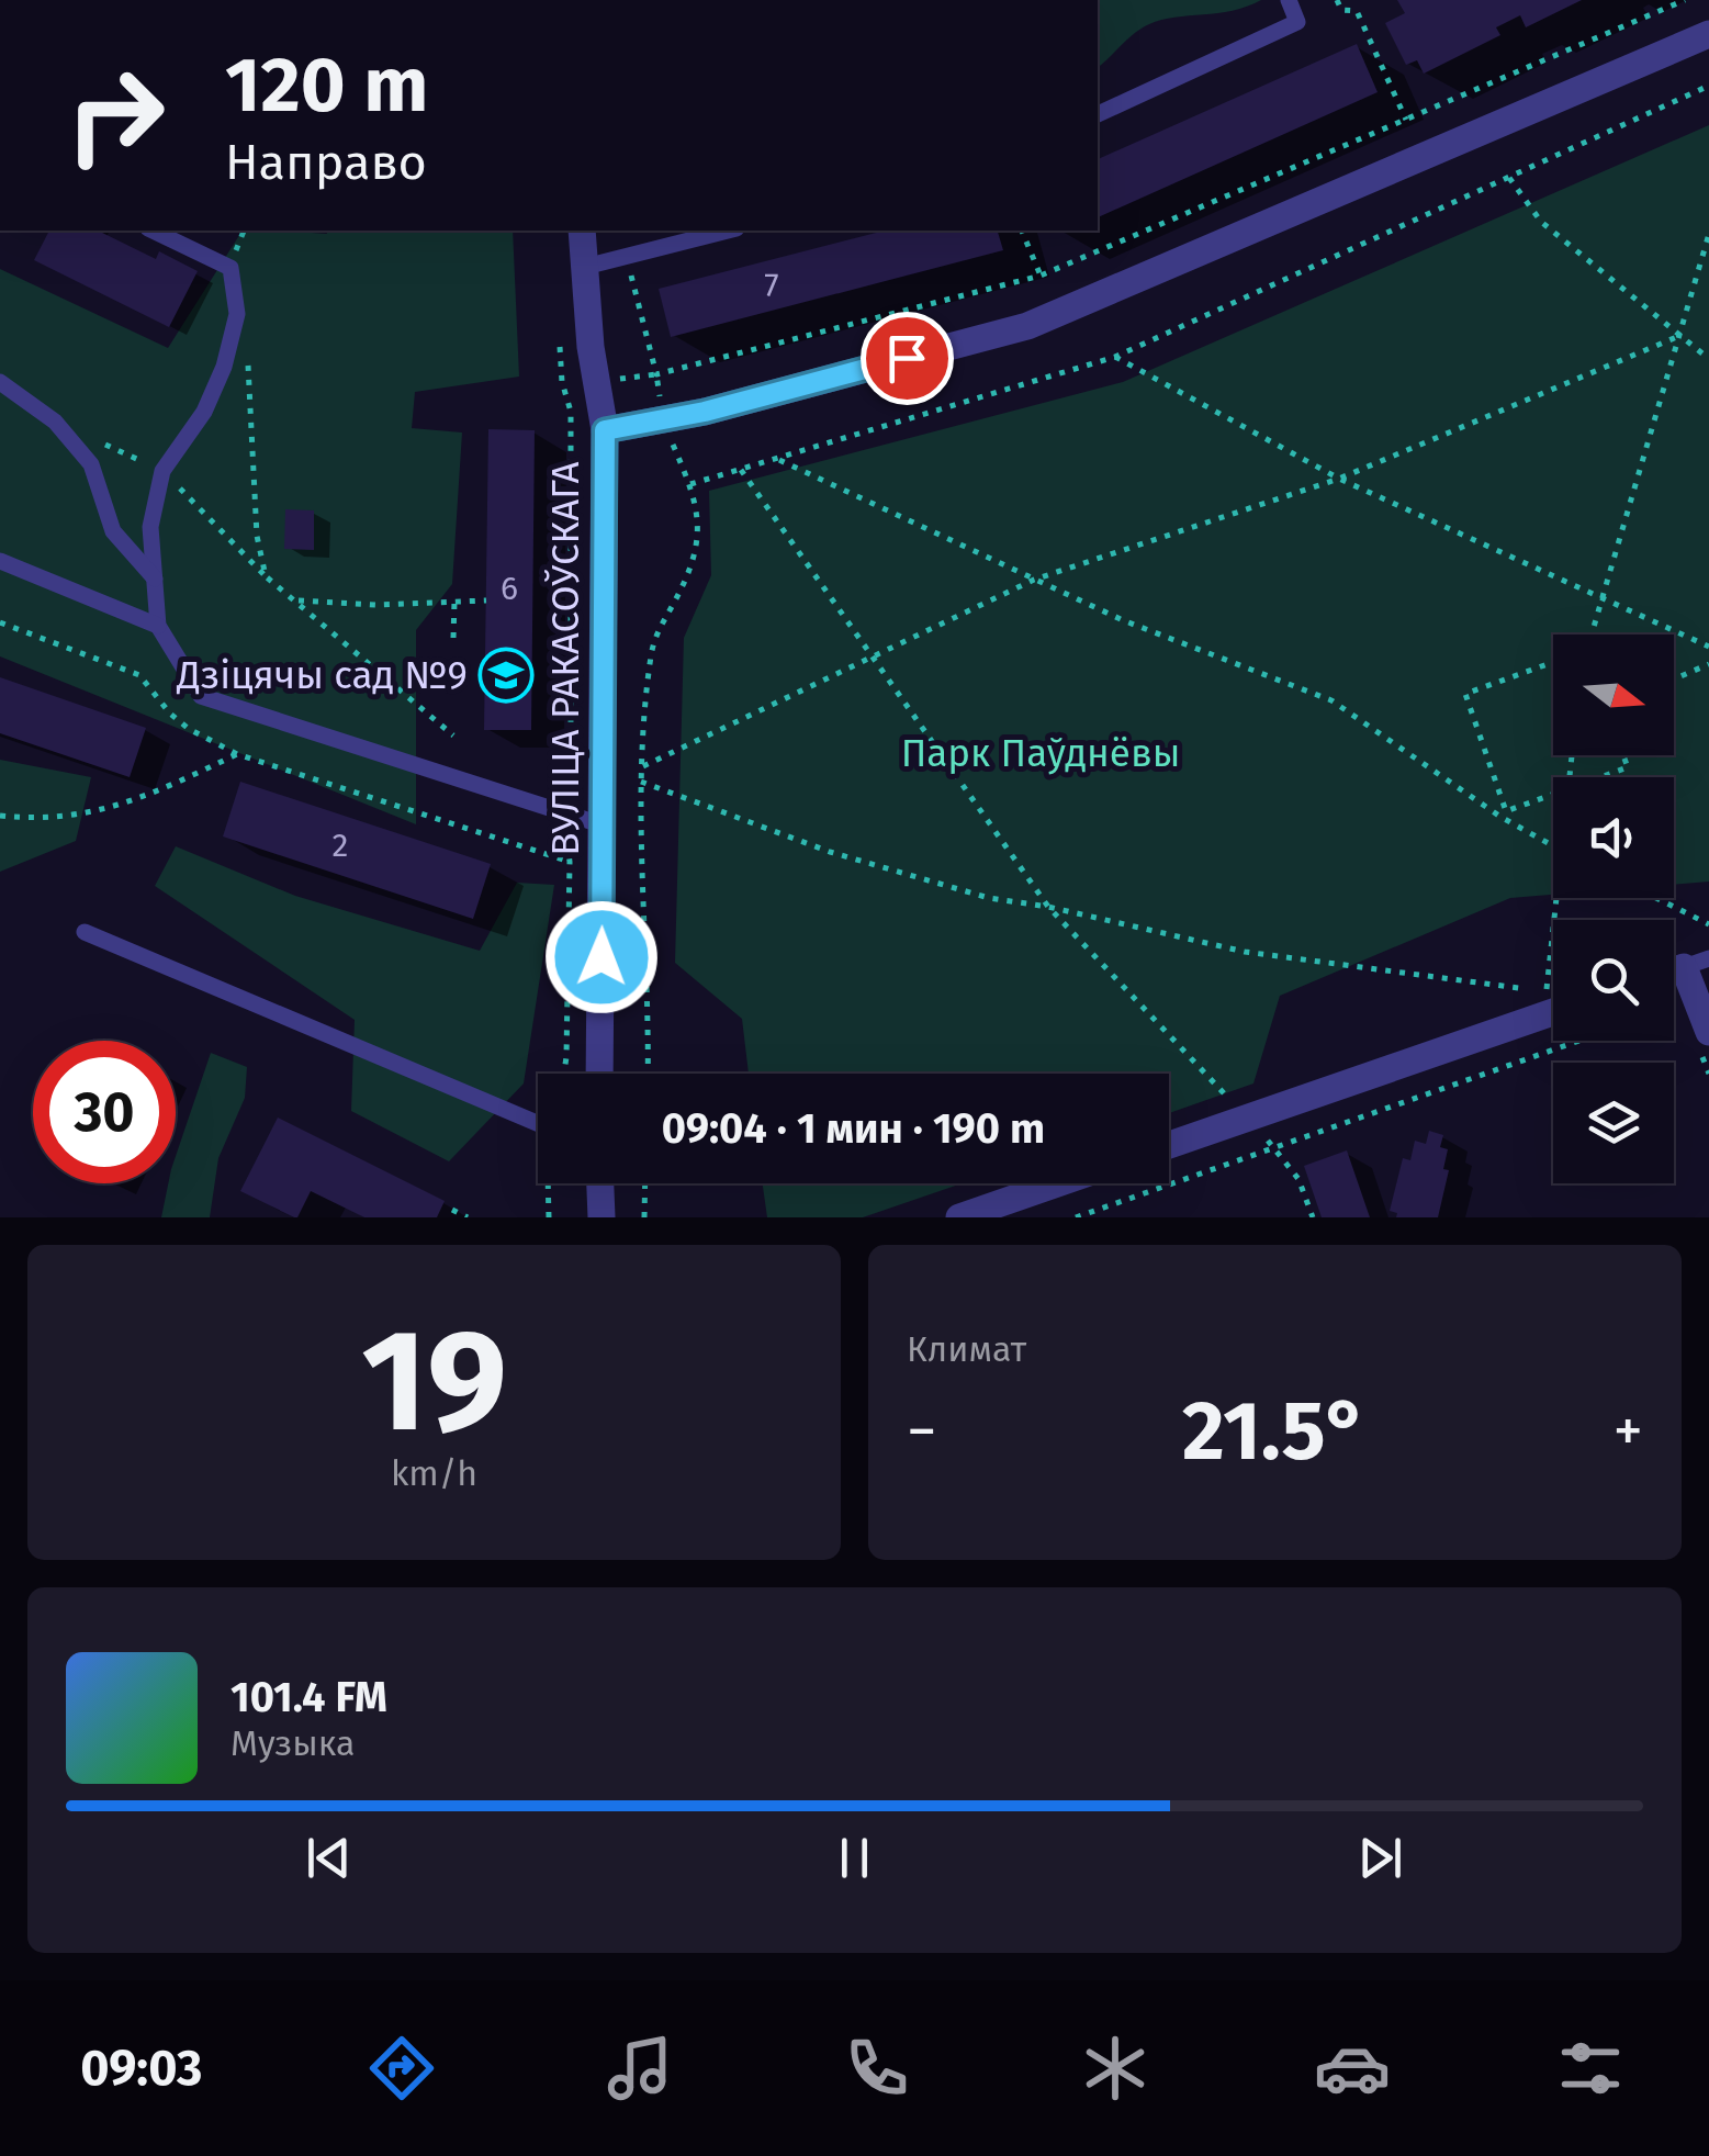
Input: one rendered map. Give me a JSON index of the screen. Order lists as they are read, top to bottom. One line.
{"streets":{"street":["ВУЛІЦА РАКАСОЎСКАГА"]},"parks":["Парк Паўднёвы"],"places":{"school or university":["Дзіцячы сад №9"]},"house_numbers":["7","6","2"],"north":"right","page":{"turn":["120 m","Направо"],"limit":"30","trip":"09:04 · 1 мин · 190 m","tile":[["19","km/h"],"Климат"],"heat":["−","21.5°","+"],"song":["101.4 FM","Музыка"],"tabs":"09:03"}}
